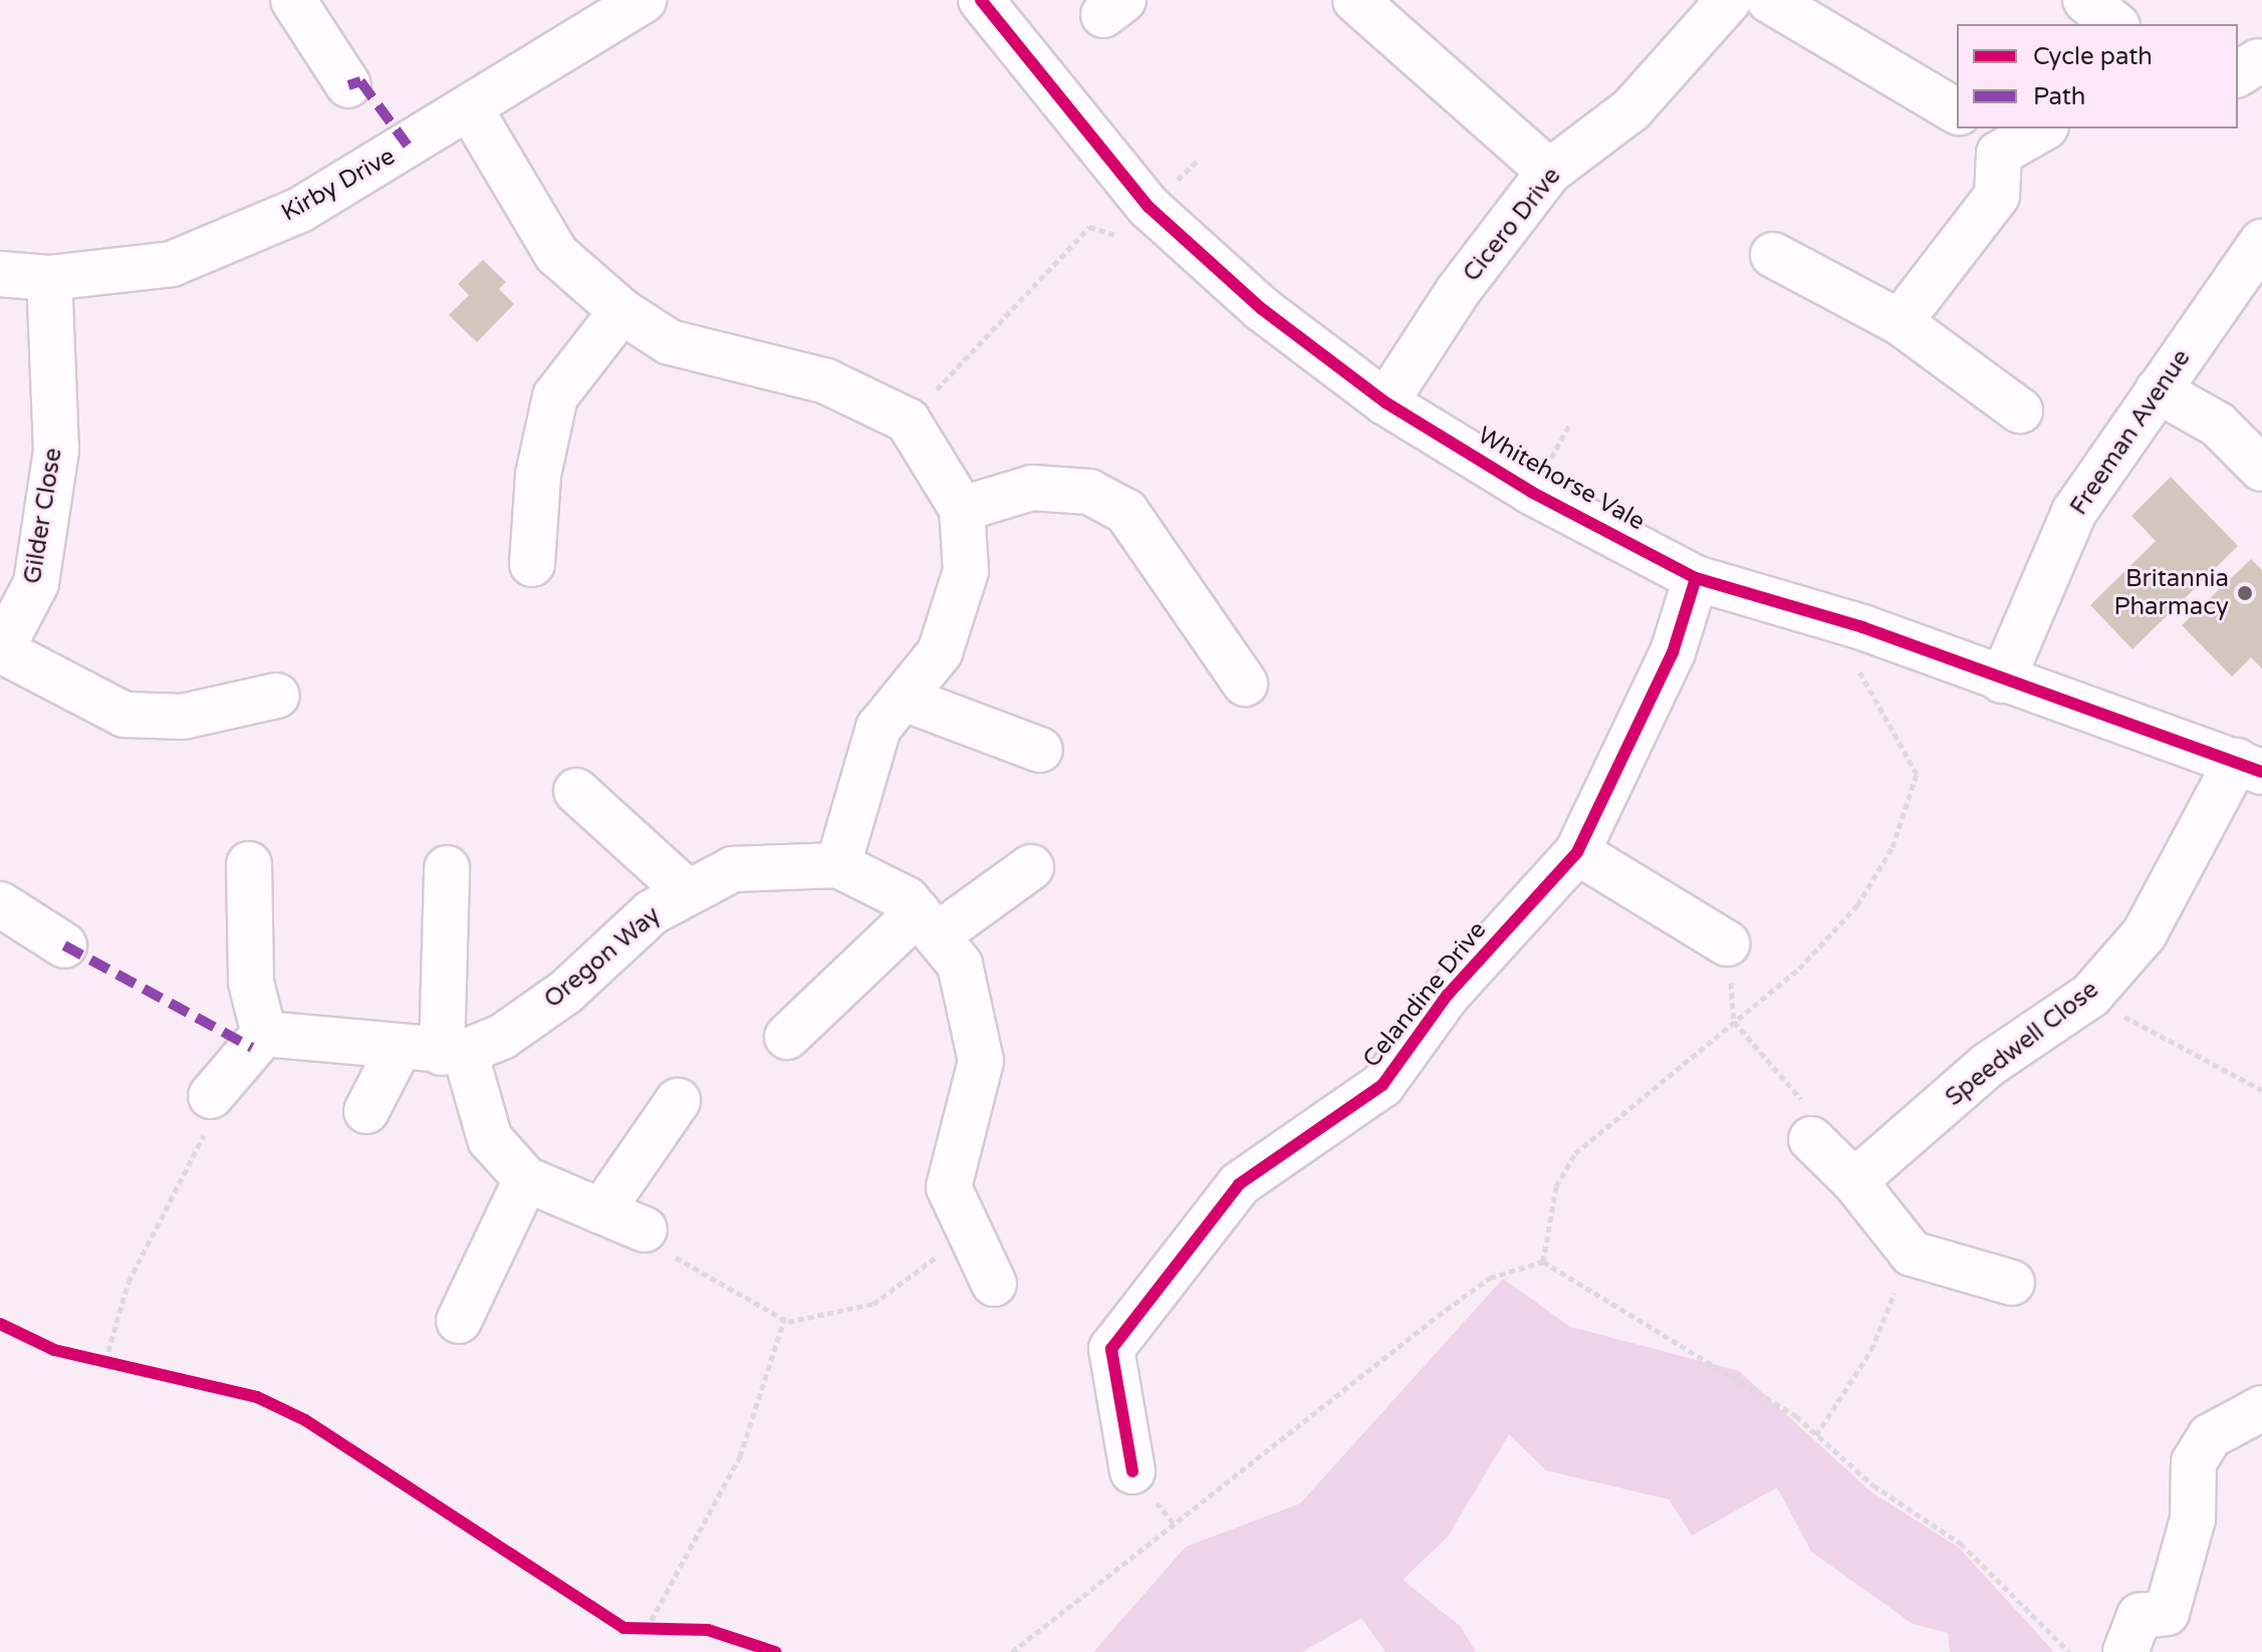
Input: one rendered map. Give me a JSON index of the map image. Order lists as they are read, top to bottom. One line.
{"streets":{"street":["Kirby Drive","Cicero Drive","Freeman Avenue","Whitehorse Vale","Gilder Close","Oregon Way","Celandine Drive","Speedwell Close"]},"crossings":[["Kirby Drive","Gilder Close"],["Cicero Drive","Whitehorse Vale"],["Freeman Avenue","Whitehorse Vale"],["Whitehorse Vale","Celandine Drive"],["Whitehorse Vale","Speedwell Close"]],"places":["Britannia Pharmacy"],"legend":["Cycle path","Path"]}
